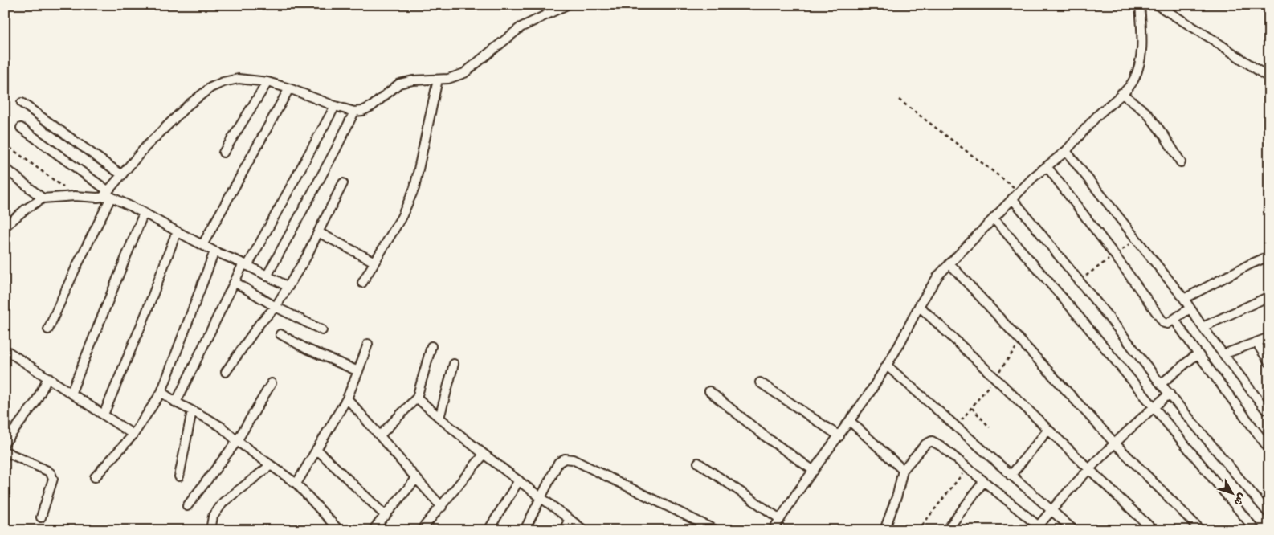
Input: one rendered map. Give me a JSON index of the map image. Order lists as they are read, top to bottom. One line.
{"north":"bottom right"}
